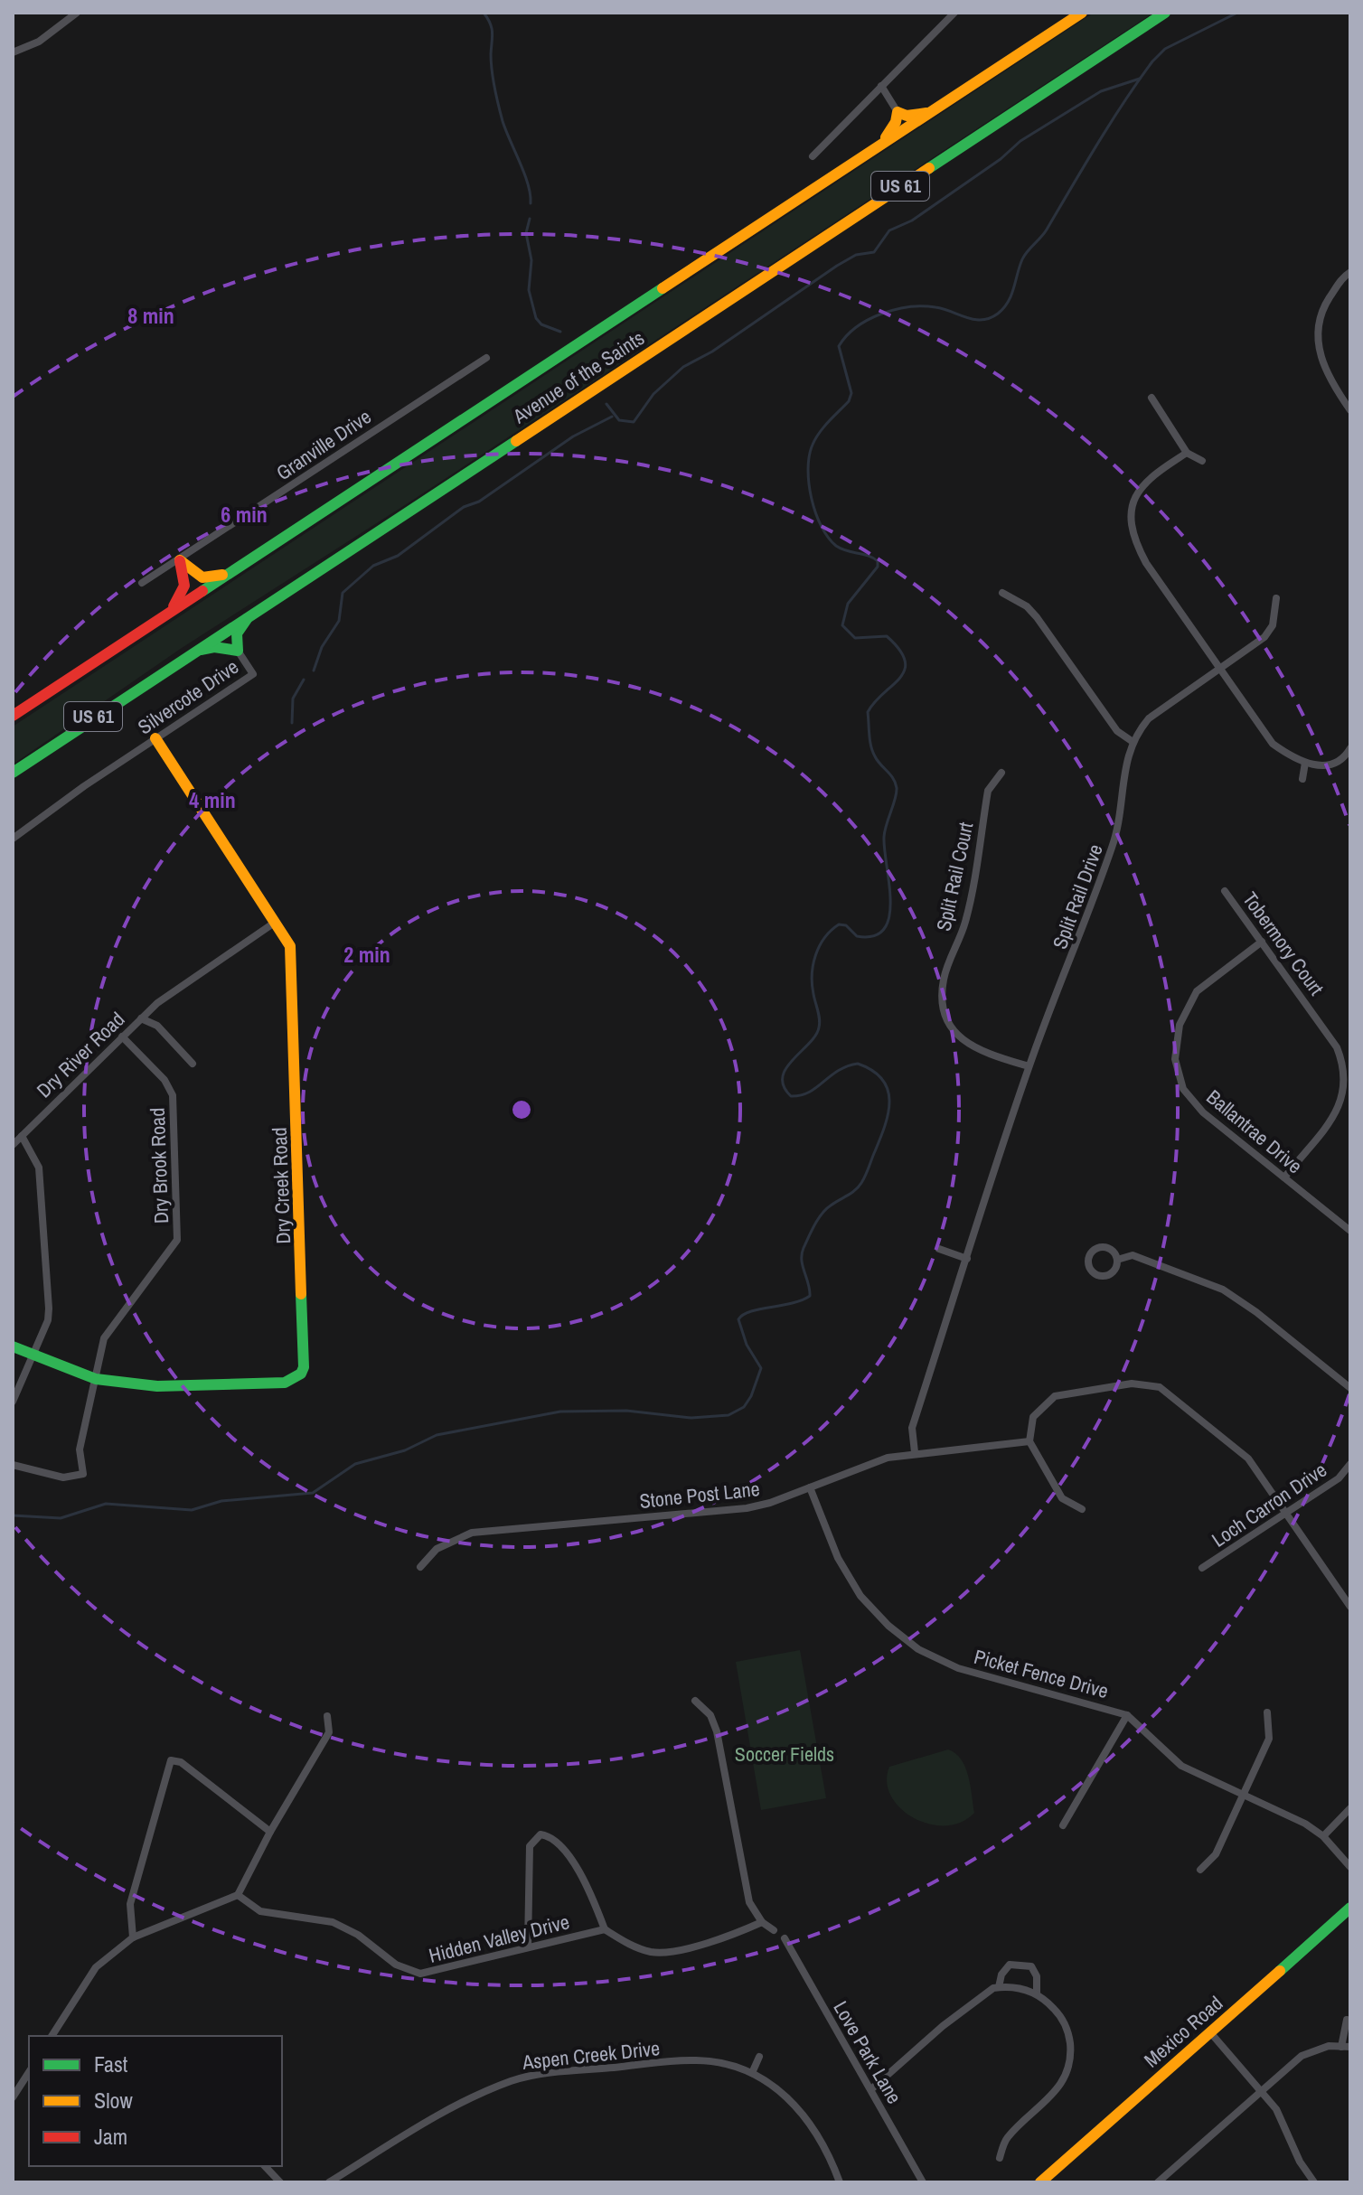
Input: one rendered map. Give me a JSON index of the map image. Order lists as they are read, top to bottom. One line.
{"streets":{"main road":["US 61","Avenue of the Saints","Dry Creek Road","Mexico Road"],"street":["Granville Drive","Silvercote Drive","Split Rail Court","Split Rail Drive","Tobermory Court","Dry River Road","Ballantrae Drive","Dry Brook Road","Stone Post Lane","Loch Carron Drive","Picket Fence Drive","Hidden Valley Drive","Love Park Lane","Aspen Creek Drive"]},"crossings":[["Silvercote Drive","Dry Creek Road"],["Split Rail Court","Split Rail Drive"],["Split Rail Drive","Stone Post Lane"],["Tobermory Court","Ballantrae Drive"],["Dry River Road","Dry Brook Road"],["Dry River Road","Dry Creek Road"],["Dry Brook Road","Dry Creek Road"],["Stone Post Lane","Picket Fence Drive"]],"parks":["Soccer Fields"],"legend":["Fast","Slow","Jam"],"rings":["8 min","6 min","4 min","2 min"]}
